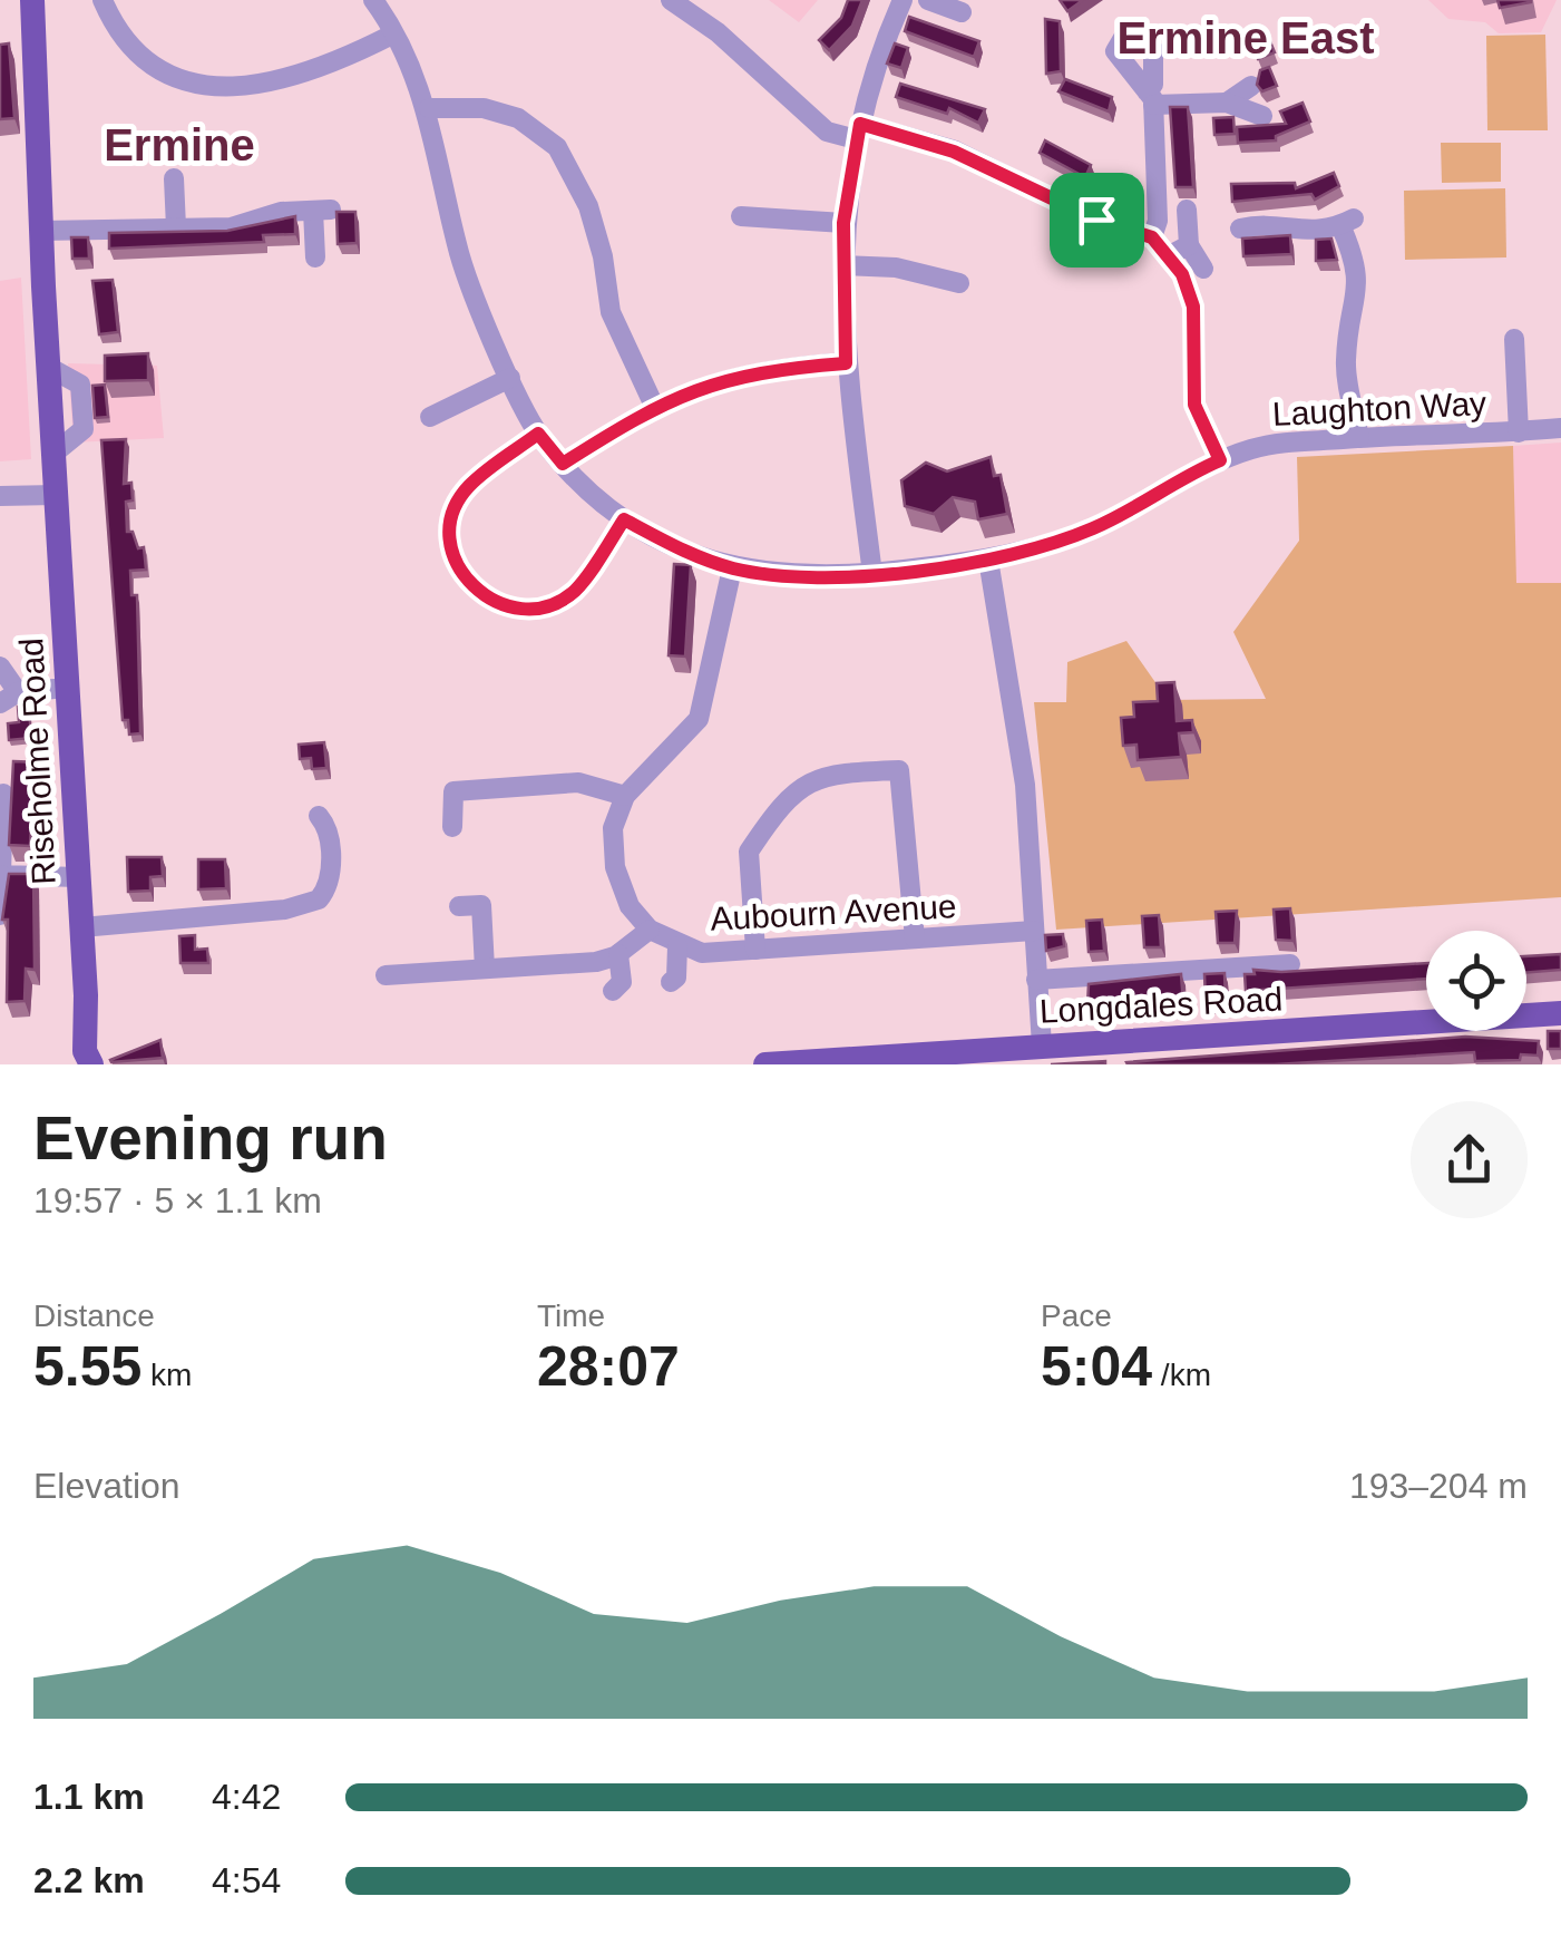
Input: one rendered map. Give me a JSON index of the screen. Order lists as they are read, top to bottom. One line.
{"streets":{"main road":["Riseholme Road","Longdales Road"],"street":["Laughton Way","Aubourn Avenue"]},"districts":["Ermine East","Ermine"],"page":{"heading":["Evening run","19:57 · 5 × 1.1 km"],"stats":[["Distance","5.55 km"],["Time","28:07"],["Pace","5:04 /km"]],"chart":["Elevation","193–204 m"],"list":[{"name":"1.1 km","note":"4:42"},{"name":"2.2 km","note":"4:54"}]}}
